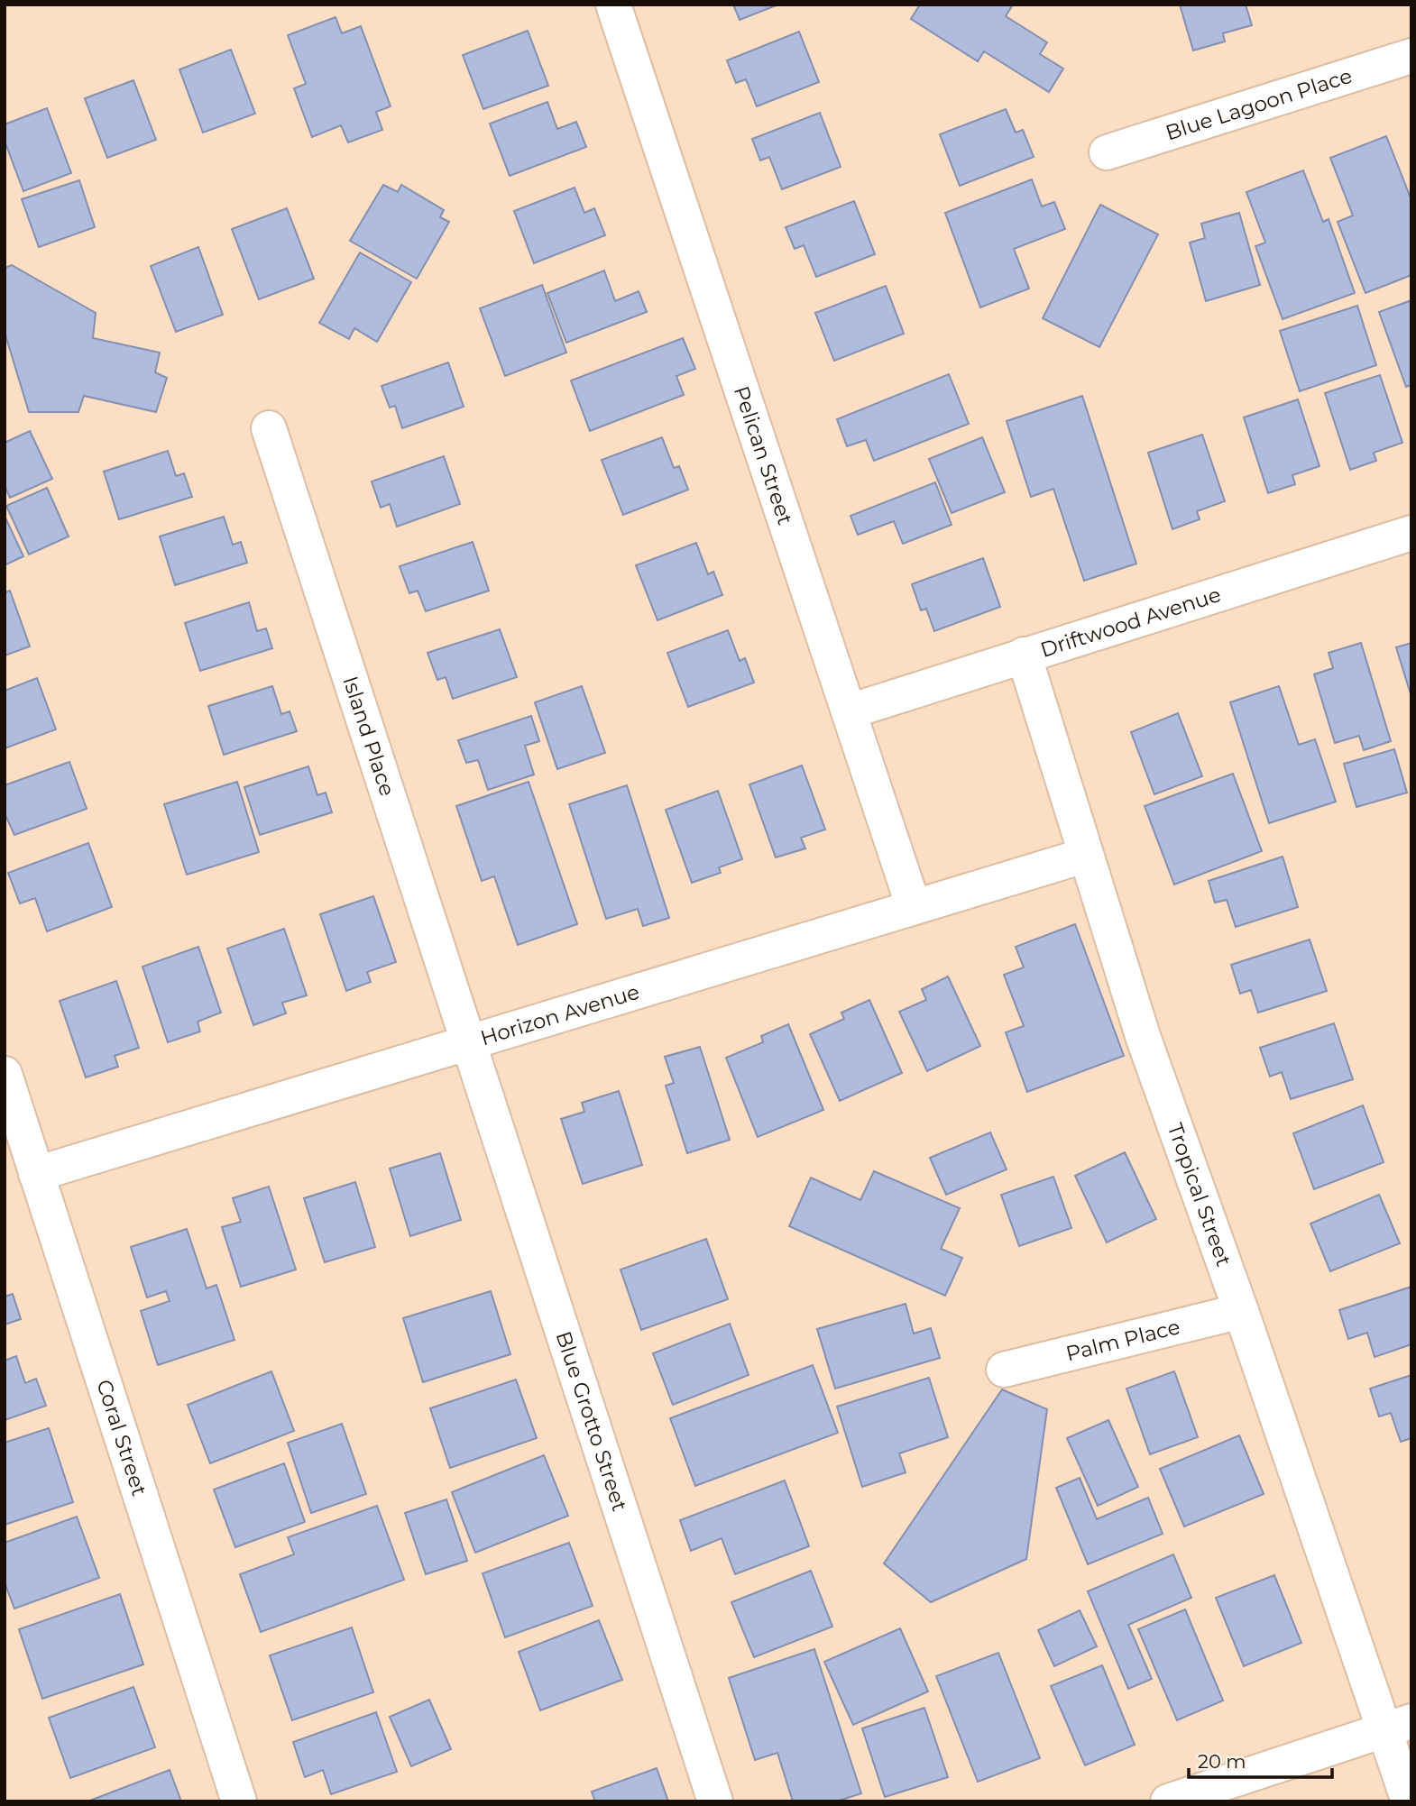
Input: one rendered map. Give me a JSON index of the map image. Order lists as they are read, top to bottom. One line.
{"streets":{"street":["Blue Lagoon Place","Pelican Street","Driftwood Avenue","Island Place","Horizon Avenue","Tropical Street","Palm Place","Blue Grotto Street","Coral Street"]},"crossings":[["Pelican Street","Driftwood Avenue"],["Pelican Street","Horizon Avenue"],["Driftwood Avenue","Tropical Street"],["Island Place","Horizon Avenue"],["Island Place","Blue Grotto Street"],["Horizon Avenue","Tropical Street"],["Horizon Avenue","Blue Grotto Street"],["Horizon Avenue","Coral Street"],["Tropical Street","Palm Place"]],"scale_bar":"20 m"}
